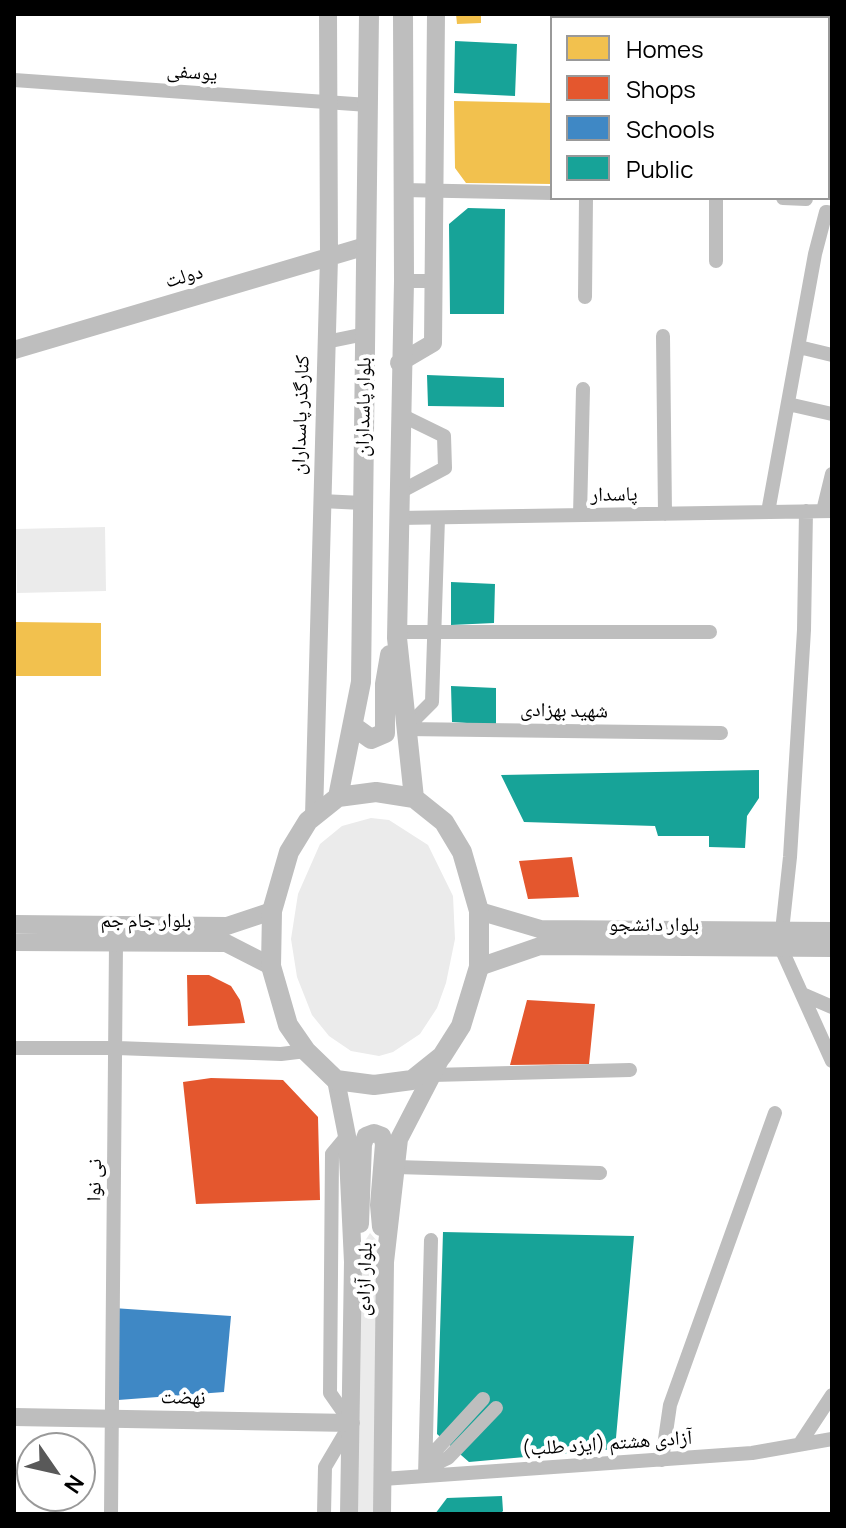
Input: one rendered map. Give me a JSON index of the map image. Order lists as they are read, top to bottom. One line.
{"streets":{"highway":["بلوار پاسداران"],"main road":["دولت","کنارگذر پاسداران","بلوار جام جم","بلوار دانشجو","بلوار آزادی","نهضت"],"street":["یوسفی","پاسدار","شهید بهزادی","نی نوا","آزادی هشتم (ایزد طلب)"]},"crossings":[["یوسفی","بلوار پاسداران"],["یوسفی","کنارگذر پاسداران"],["دولت","بلوار پاسداران"],["دولت","کنارگذر پاسداران"],["بلوار پاسداران","کنارگذر پاسداران"],["بلوار پاسداران","پاسدار"],["بلوار پاسداران","شهید بهزادی"],["بلوار پاسداران","بلوار جام جم"],["بلوار پاسداران","بلوار دانشجو"],["بلوار پاسداران","بلوار آزادی"],["کنارگذر پاسداران","بلوار جام جم"],["کنارگذر پاسداران","بلوار دانشجو"],["کنارگذر پاسداران","بلوار آزادی"],["بلوار جام جم","بلوار دانشجو"],["بلوار جام جم","نی نوا"],["بلوار جام جم","بلوار آزادی"],["بلوار دانشجو","بلوار آزادی"],["نی نوا","نهضت"],["بلوار آزادی","نهضت"],["بلوار آزادی","آزادی هشتم (ایزد طلب)"]],"legend":["Homes","Shops","Schools","Public"],"north":"bottom right"}
